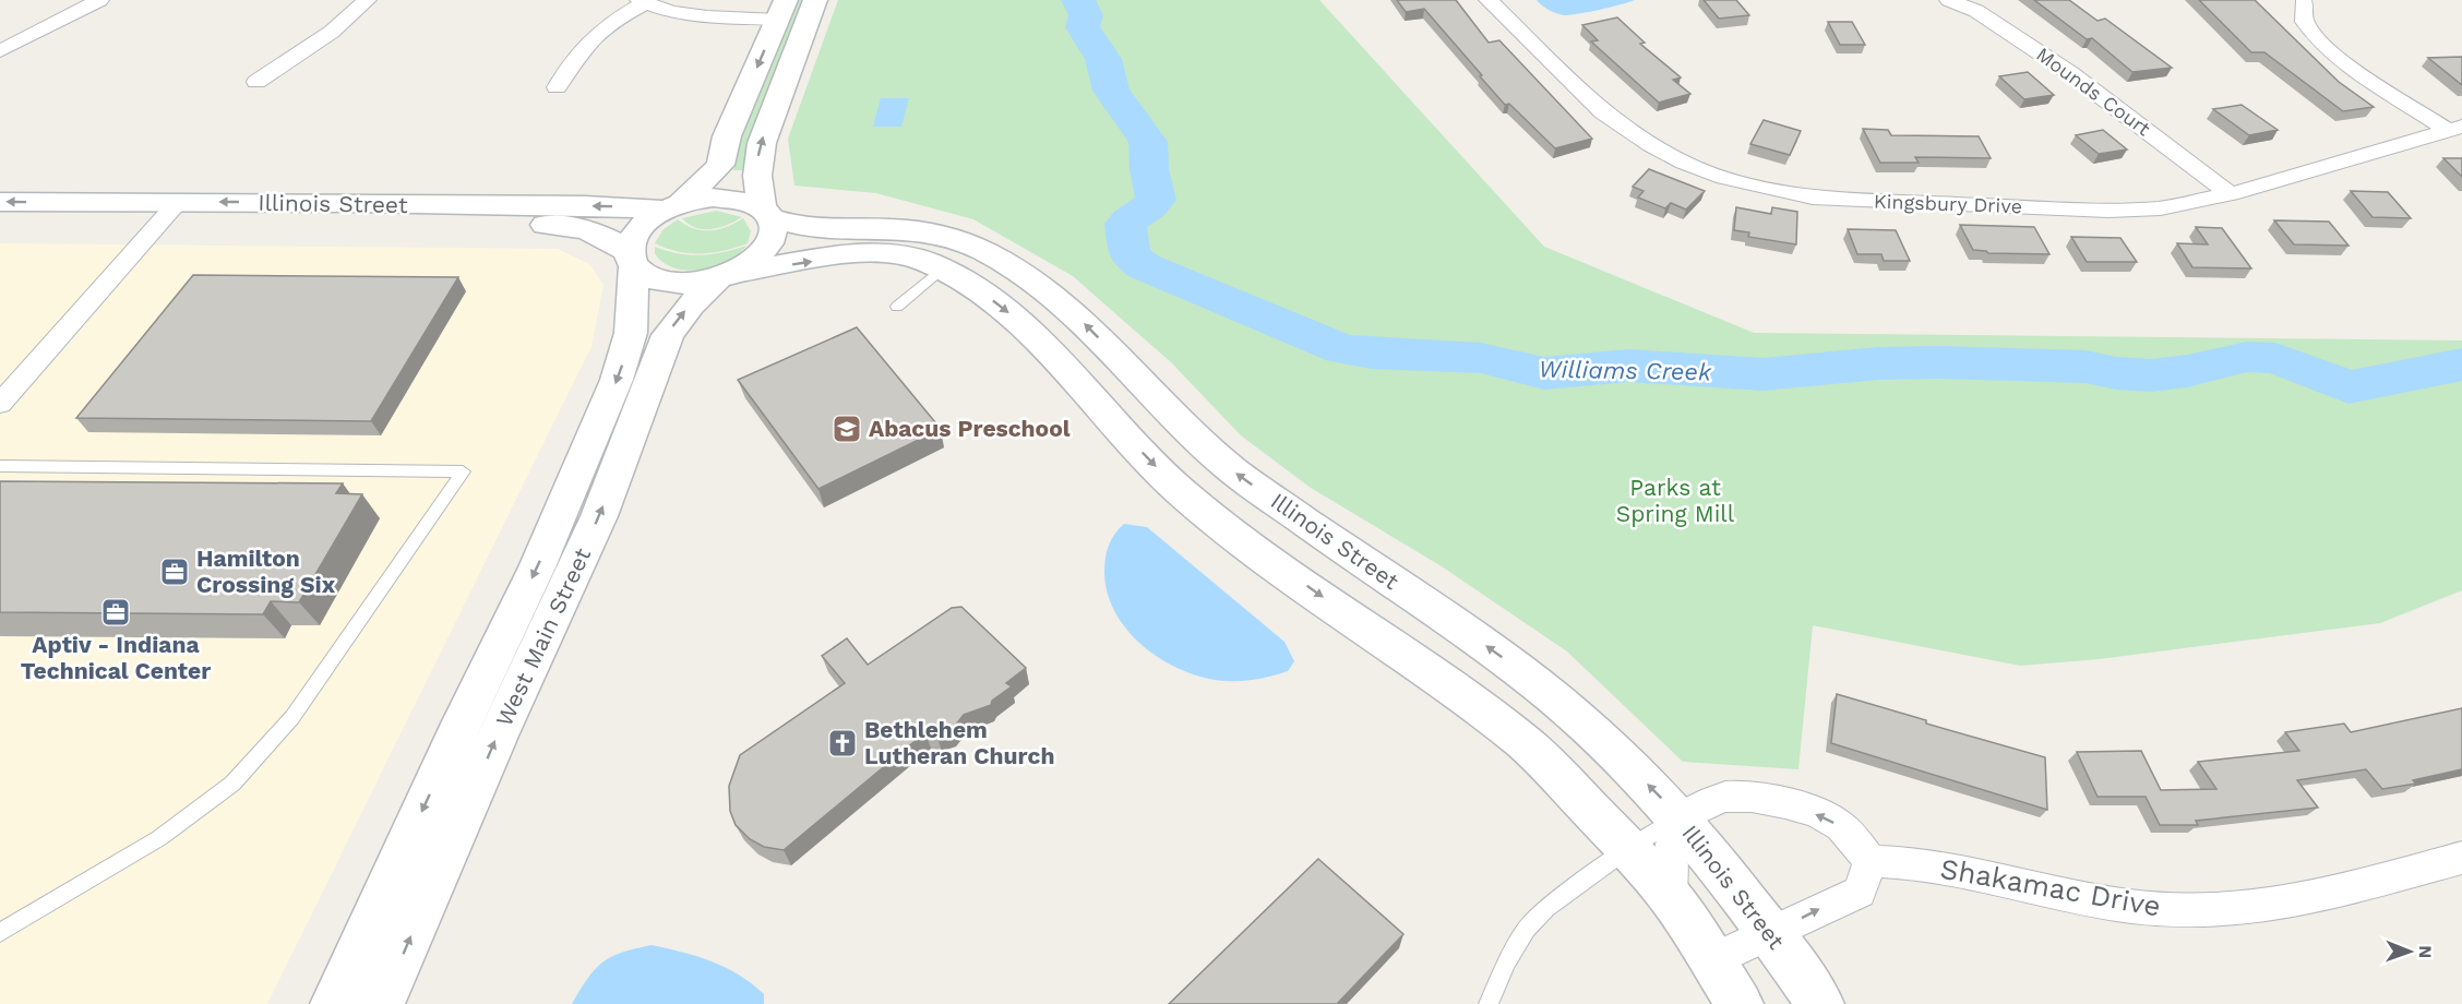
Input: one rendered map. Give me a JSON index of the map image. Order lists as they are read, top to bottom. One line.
{"streets":{"street":["Mounds Court","Illinois Street","Kingsbury Drive","West Main Street","Shakamac Drive"]},"crossings":[["Mounds Court","Kingsbury Drive"],["Illinois Street","West Main Street"]],"water":["Williams Creek"],"parks":["Parks at Spring Mill"],"places":{"school or university":["Abacus Preschool"],"office":["Hamilton Crossing Six","Aptiv - Indiana Technical Center"],"church":["Bethlehem Lutheran Church"]},"north":"right"}
